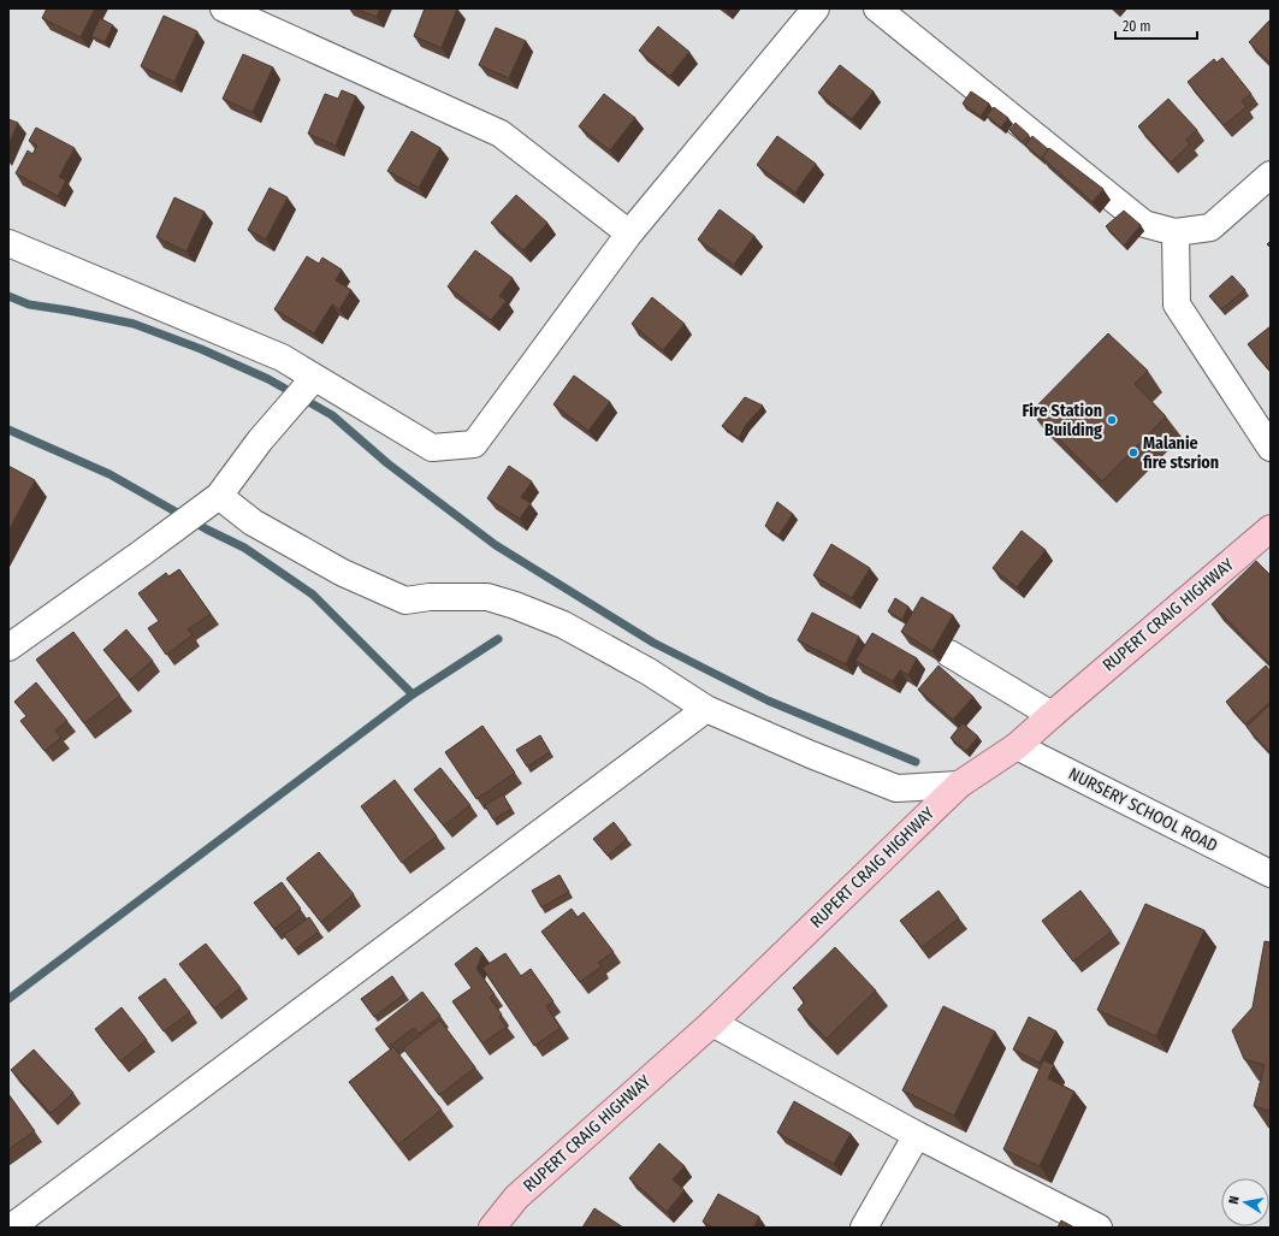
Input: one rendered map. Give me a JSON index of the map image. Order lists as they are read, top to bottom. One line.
{"streets":{"main road":["RUPERT CRAIG HIGHWAY"],"street":["NURSERY SCHOOL ROAD"]},"crossings":[["RUPERT CRAIG HIGHWAY","NURSERY SCHOOL ROAD"]],"places":["Fire Station Building","Malanie fire stsrion"],"scale_bar":"20 m","north":"left"}
